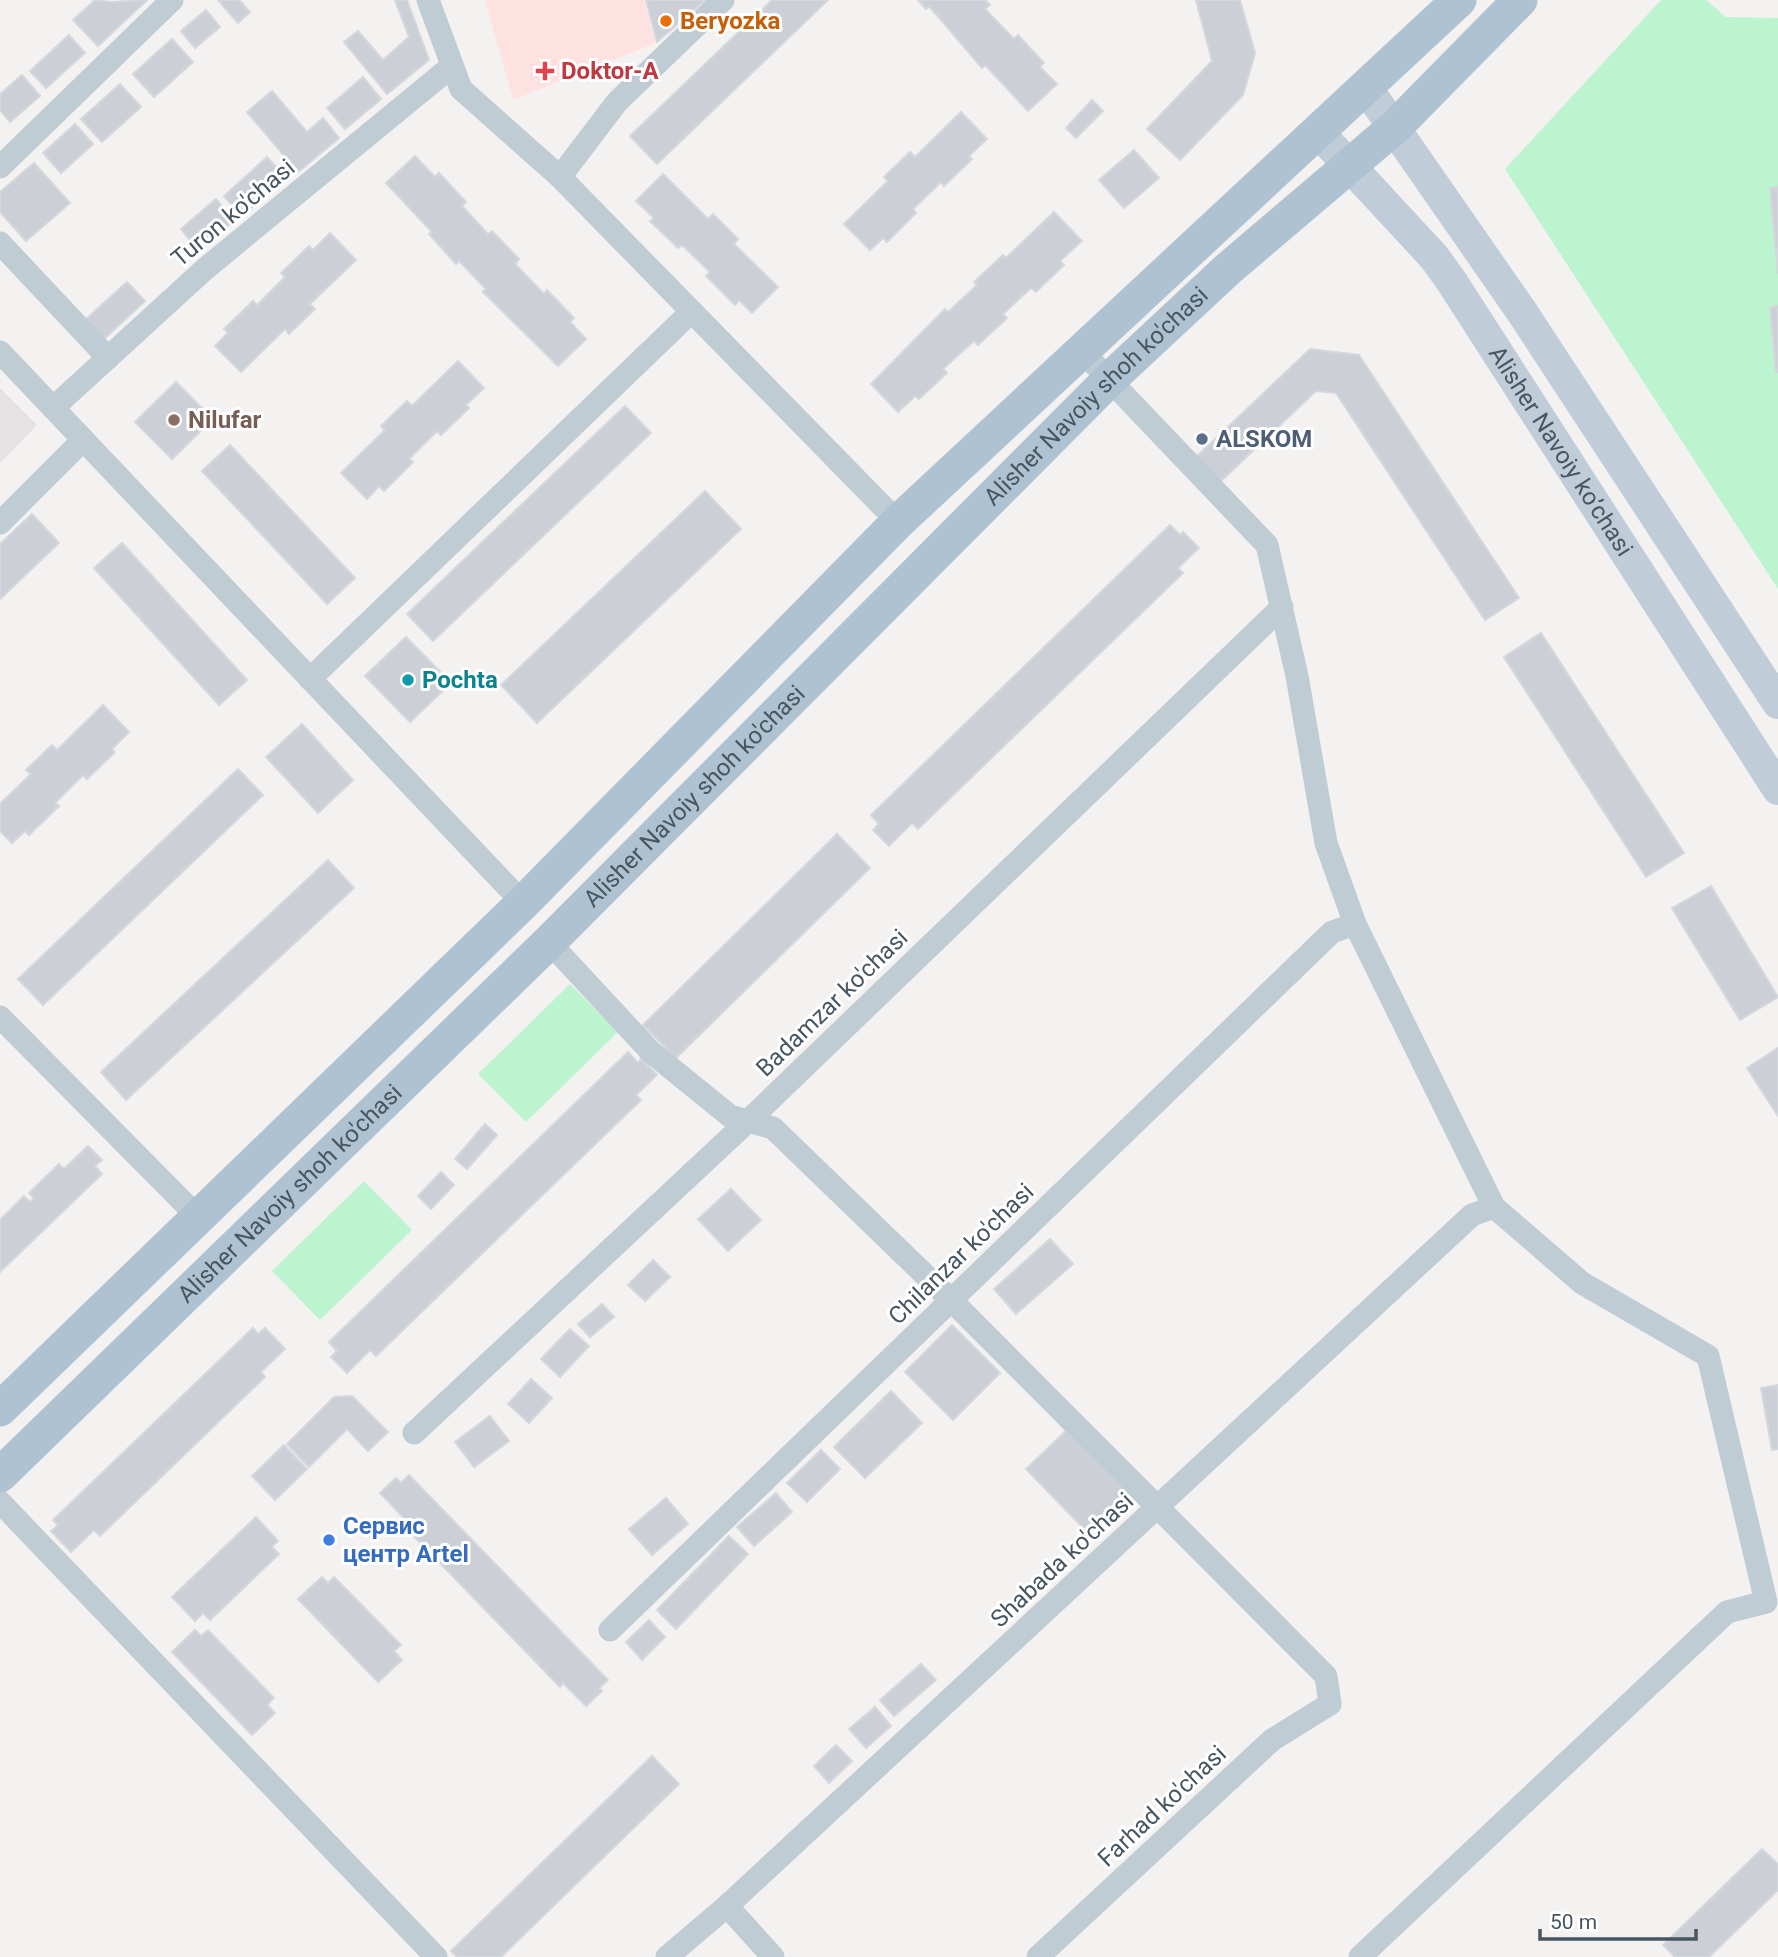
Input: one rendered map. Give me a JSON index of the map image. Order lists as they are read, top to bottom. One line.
{"streets":{"main road":["Alisher Navoiy shoh ko'chasi","Alisher Navoiy ko’chasi"],"street":["Turon ko'chasi","Badamzar ko'chasi","Chilanzar ko'chasi","Shabada ko'chasi","Farhad ko'chasi"]},"crossings":[["Alisher Navoiy shoh ko'chasi","Alisher Navoiy ko’chasi"],["Shabada ko'chasi","Farhad ko'chasi"]],"places":{"other":["Beryozka","Nilufar","ALSKOM","Pochta","Сервис центр Artel"],"health":["Doktor-A"]},"scale_bar":"50 m"}
